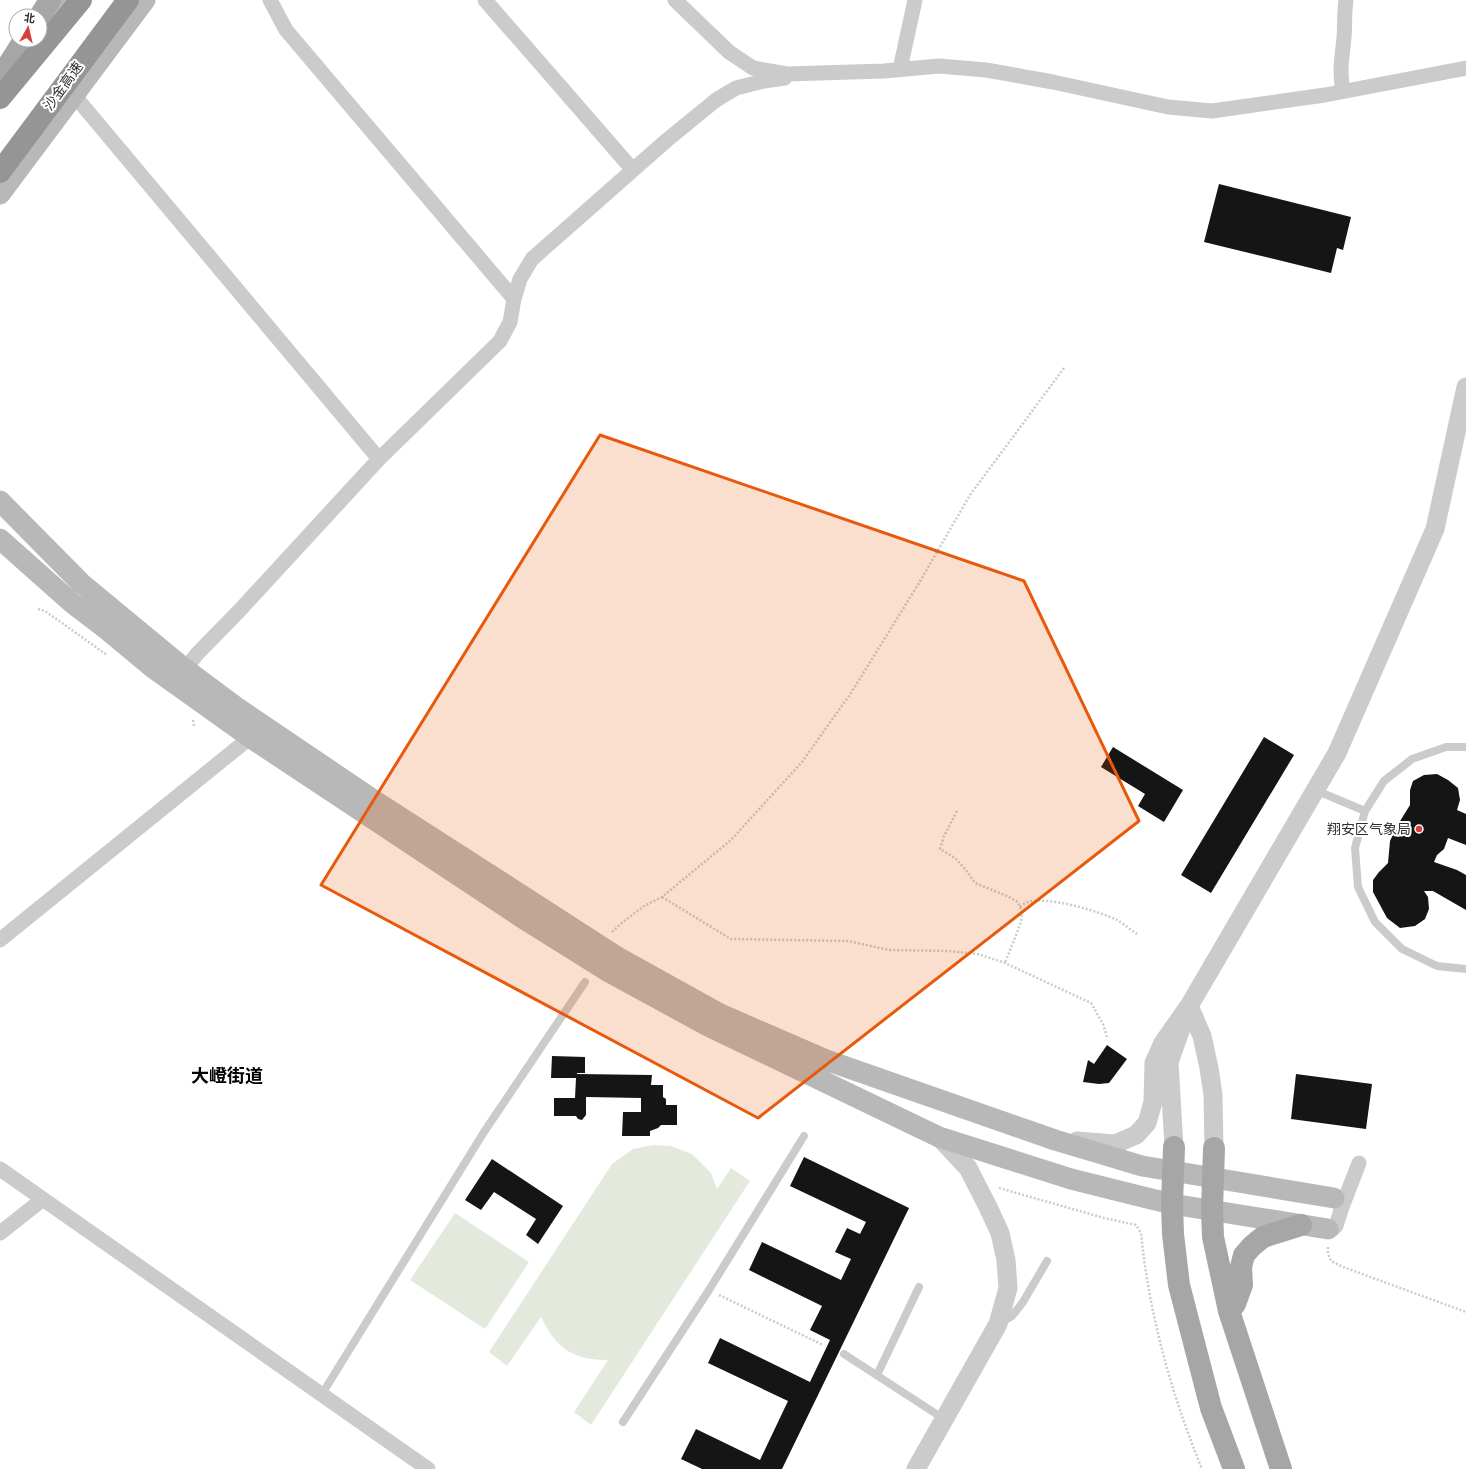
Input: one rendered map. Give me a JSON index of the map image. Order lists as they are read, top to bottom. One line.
{"streets":{"highway":["沙金高速"]},"districts":["大嶝街道"],"places":["翔安区气象局"],"north":"top"}
